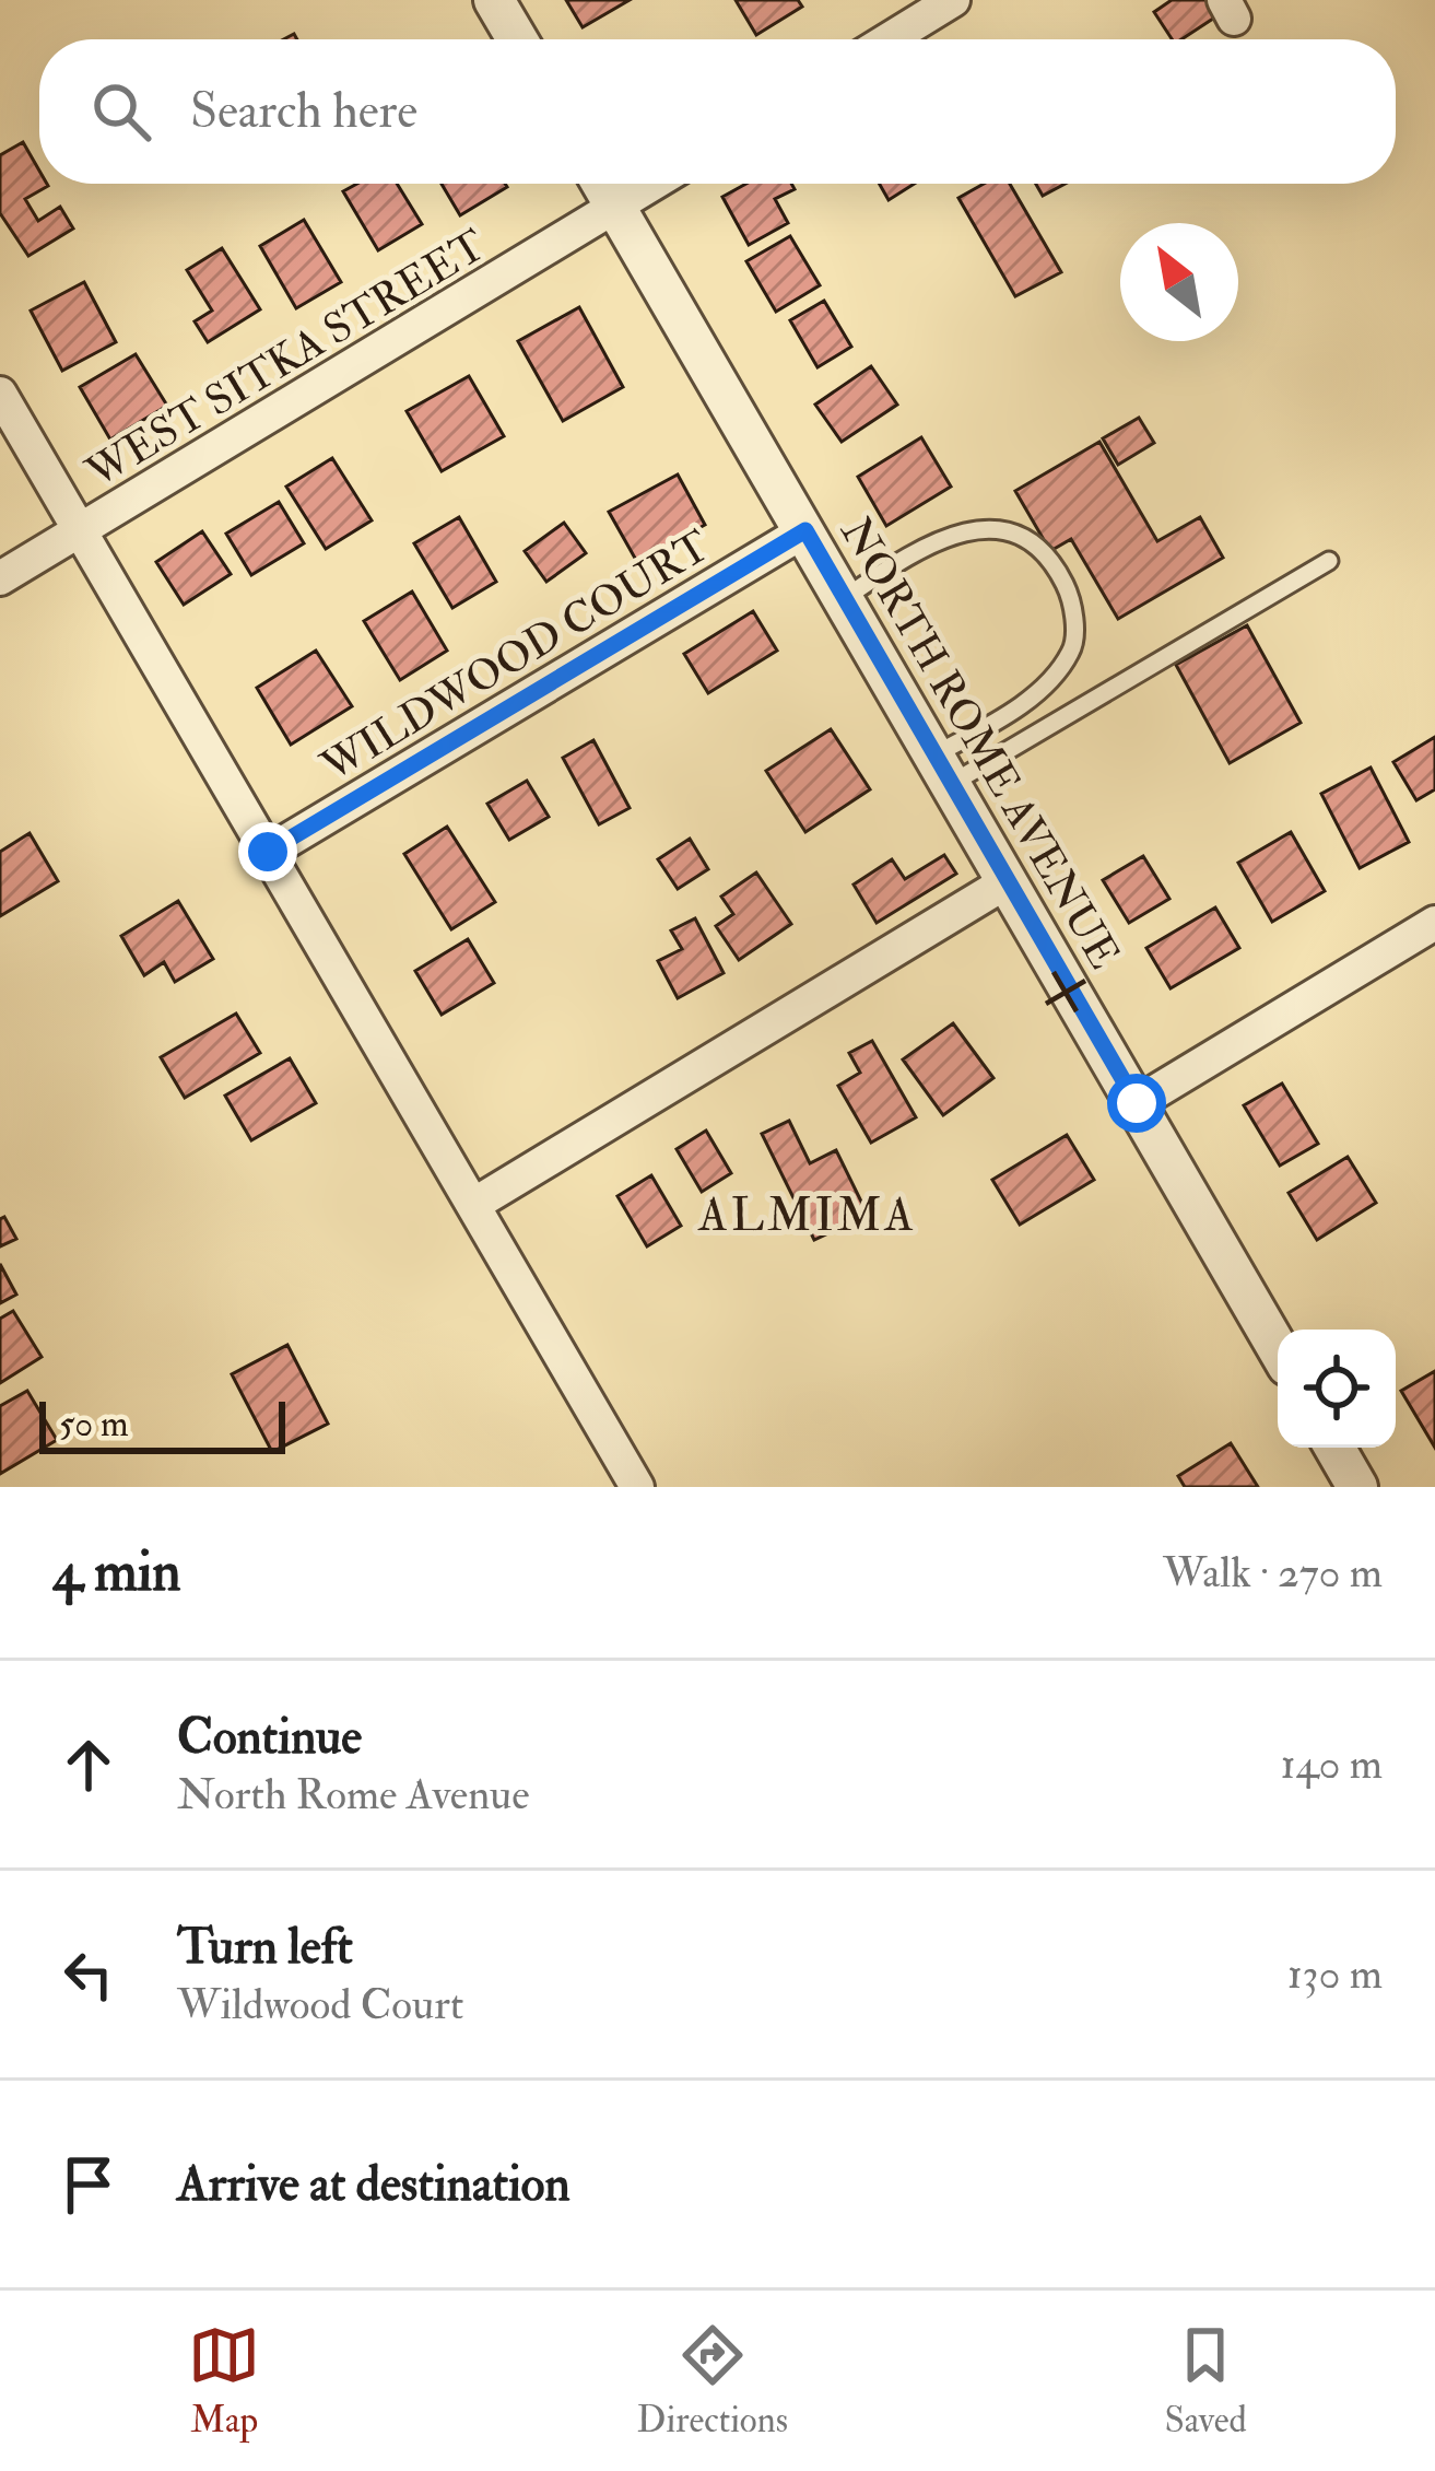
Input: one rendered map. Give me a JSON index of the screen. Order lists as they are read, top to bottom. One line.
{"streets":{"street":["WEST SITKA STREET","WILDWOOD COURT","NORTH ROME AVENUE"]},"crossings":[["WEST SITKA STREET","NORTH ROME AVENUE"],["WILDWOOD COURT","NORTH ROME AVENUE"]],"districts":["ALMIMA"],"scale_bar":"50 m","north":"top left","page":{"search":"Search here","scale":"50 m","heading":["4 min","Walk · 270 m"],"list":[["Continue","North Rome Avenue","140 m"],["Turn left","Wildwood Court","130 m"],"Arrive at destination"],"nav":["Map","Directions","Saved"]}}
